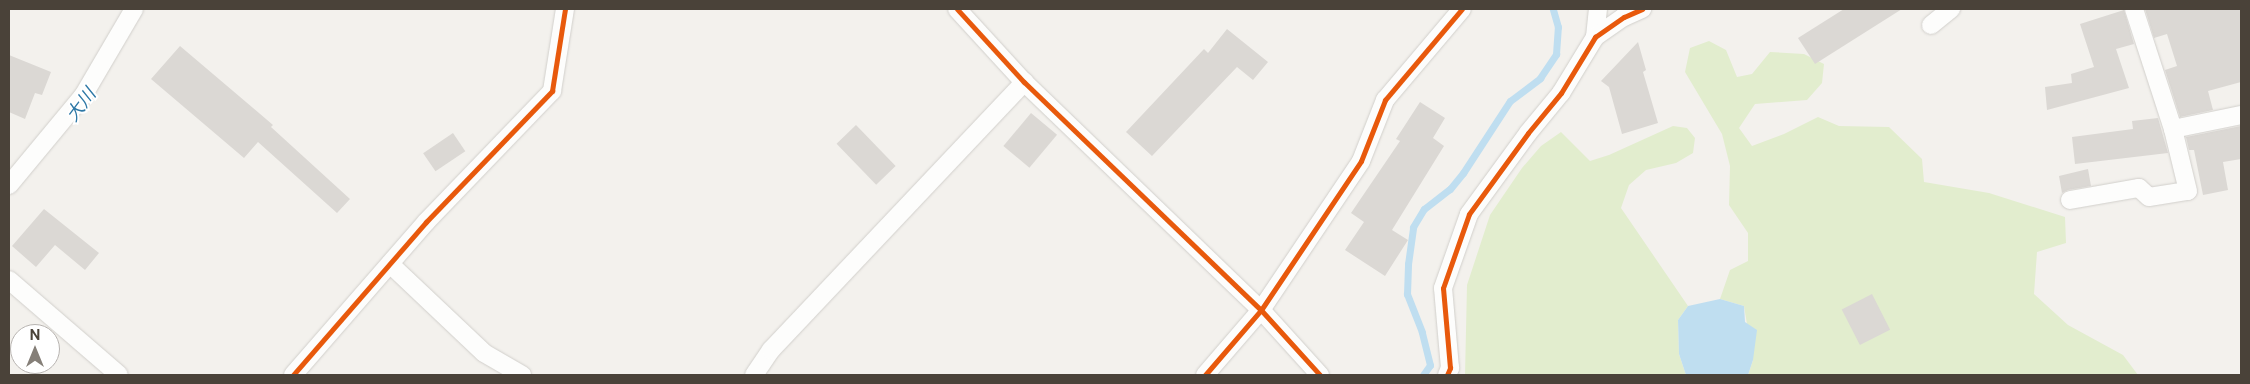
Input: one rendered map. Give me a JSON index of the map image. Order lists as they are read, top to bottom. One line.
{"water":["大川"],"north":"top"}
